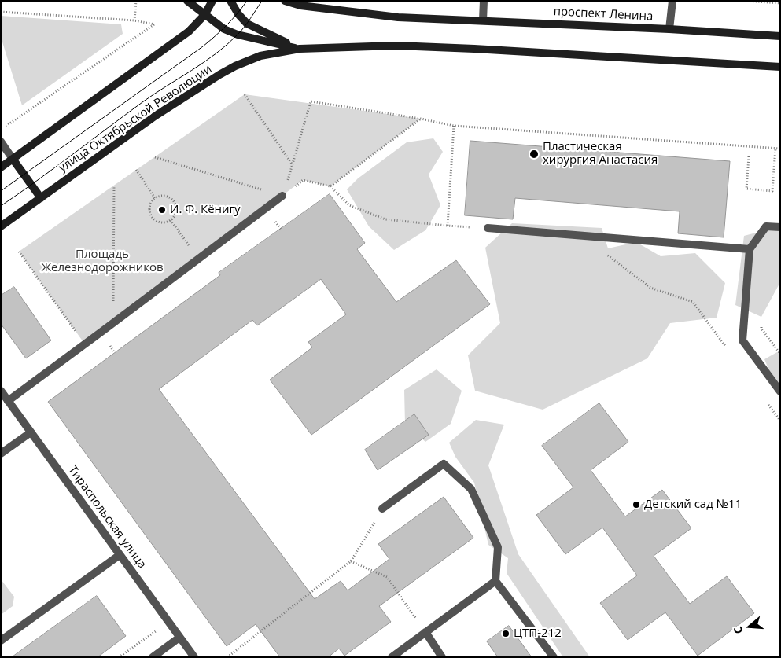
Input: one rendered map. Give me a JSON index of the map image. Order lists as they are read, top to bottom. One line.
{"streets":{"main road":["проспект Ленина","улица Октябрьской Революции"],"street":["Тираспольская улица"]},"parks":["Площадь Железнодорожников"],"places":["Пластическая хирургия Анастасия","И. Ф. Кёнигу","Детский сад №11","ЦТП-212"],"north":"left"}
